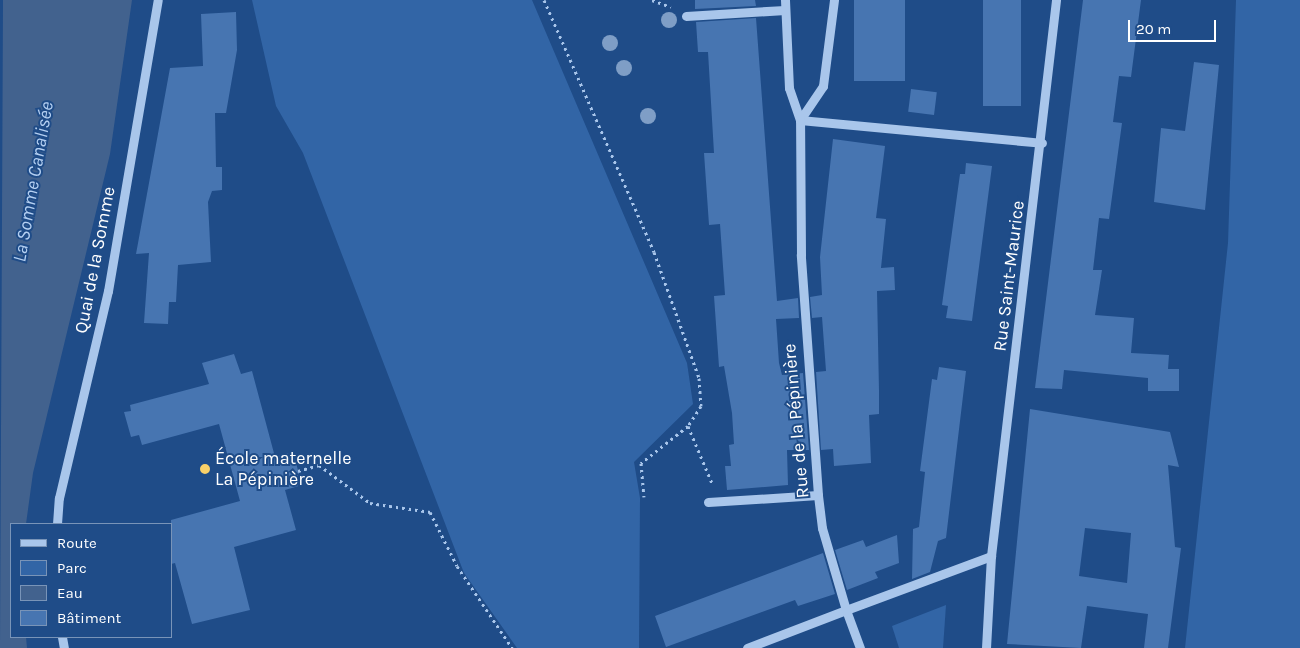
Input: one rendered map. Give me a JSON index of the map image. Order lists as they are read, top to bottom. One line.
{"streets":{"street":["Quai de la Somme","Rue Saint-Maurice","Rue de la Pépinière"]},"water":["La Somme Canalisée"],"places":["École maternelle La Pépinière"],"legend":["Route","Parc","Eau","Bâtiment"],"scale_bar":"20 m"}
